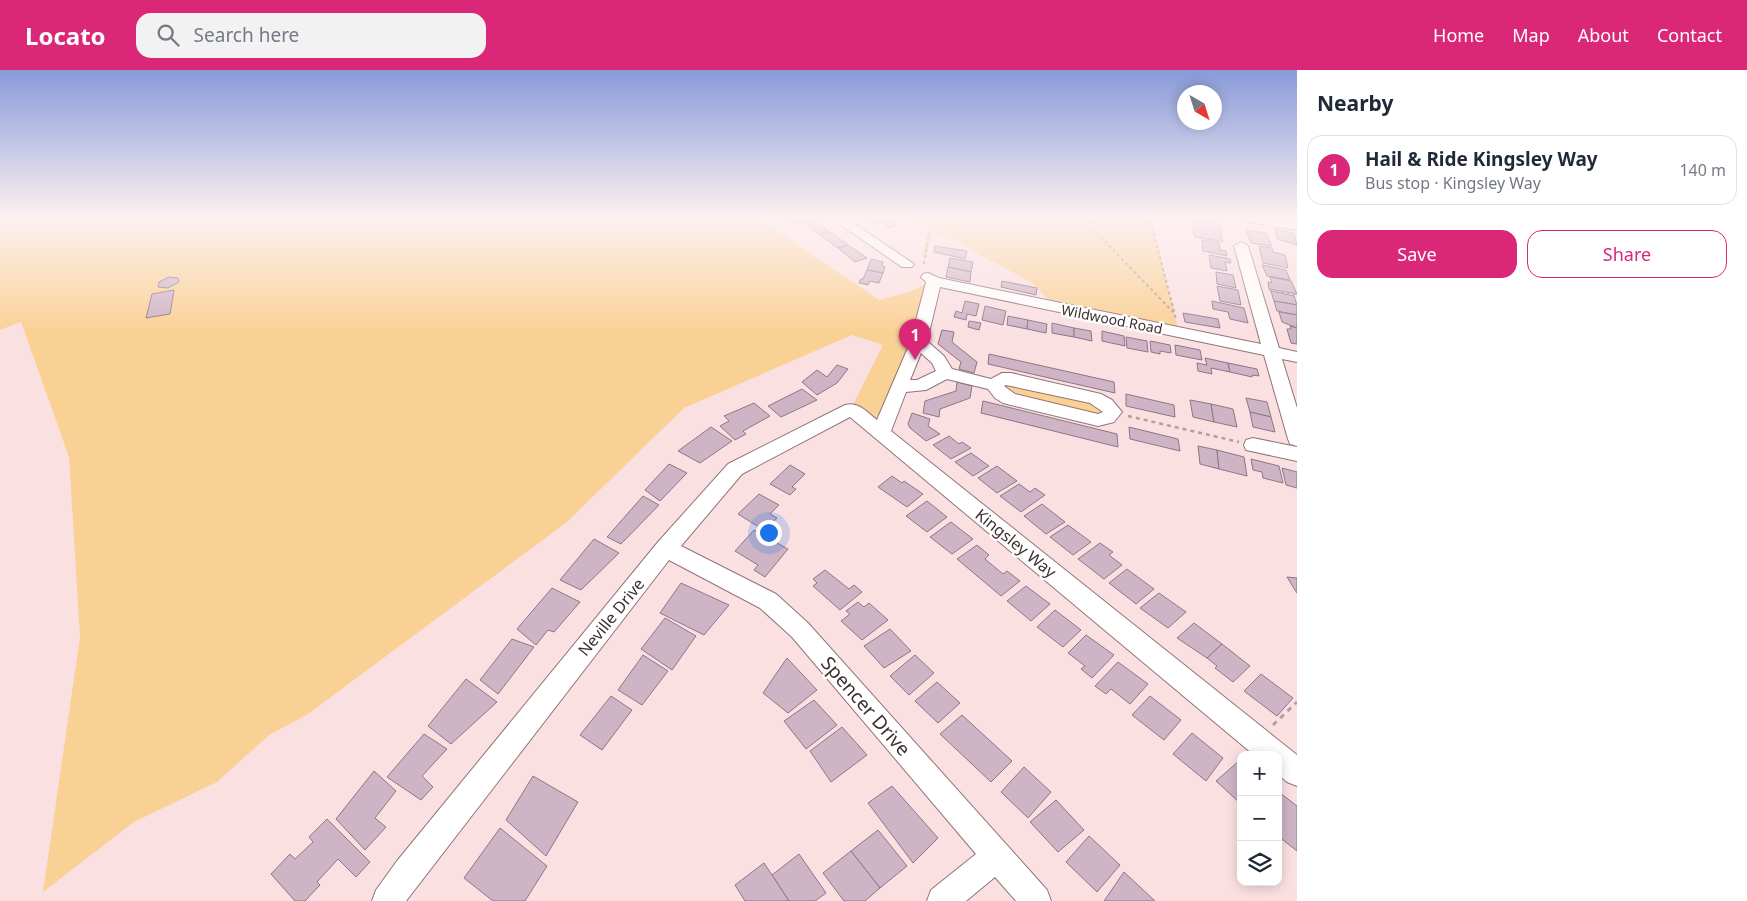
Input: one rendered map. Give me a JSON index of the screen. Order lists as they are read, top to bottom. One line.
{"streets":{"street":["Wildwood Road","Kingsley Way","Neville Drive","Spencer Drive"]},"crossings":[["Kingsley Way","Neville Drive"],["Neville Drive","Spencer Drive"]],"north":"bottom right","page":{"header":"Locato","search":"Search here","nav":["Home","Map","About","Contact"],"heading":"Nearby","list":[{"mark":"1","name":"Hail & Ride Kingsley Way","note":"Bus stop · Kingsley Way","value":"140 m"}],"buttons":["Save","Share"],"pins":"1","map_buttons":["+","−"]}}
